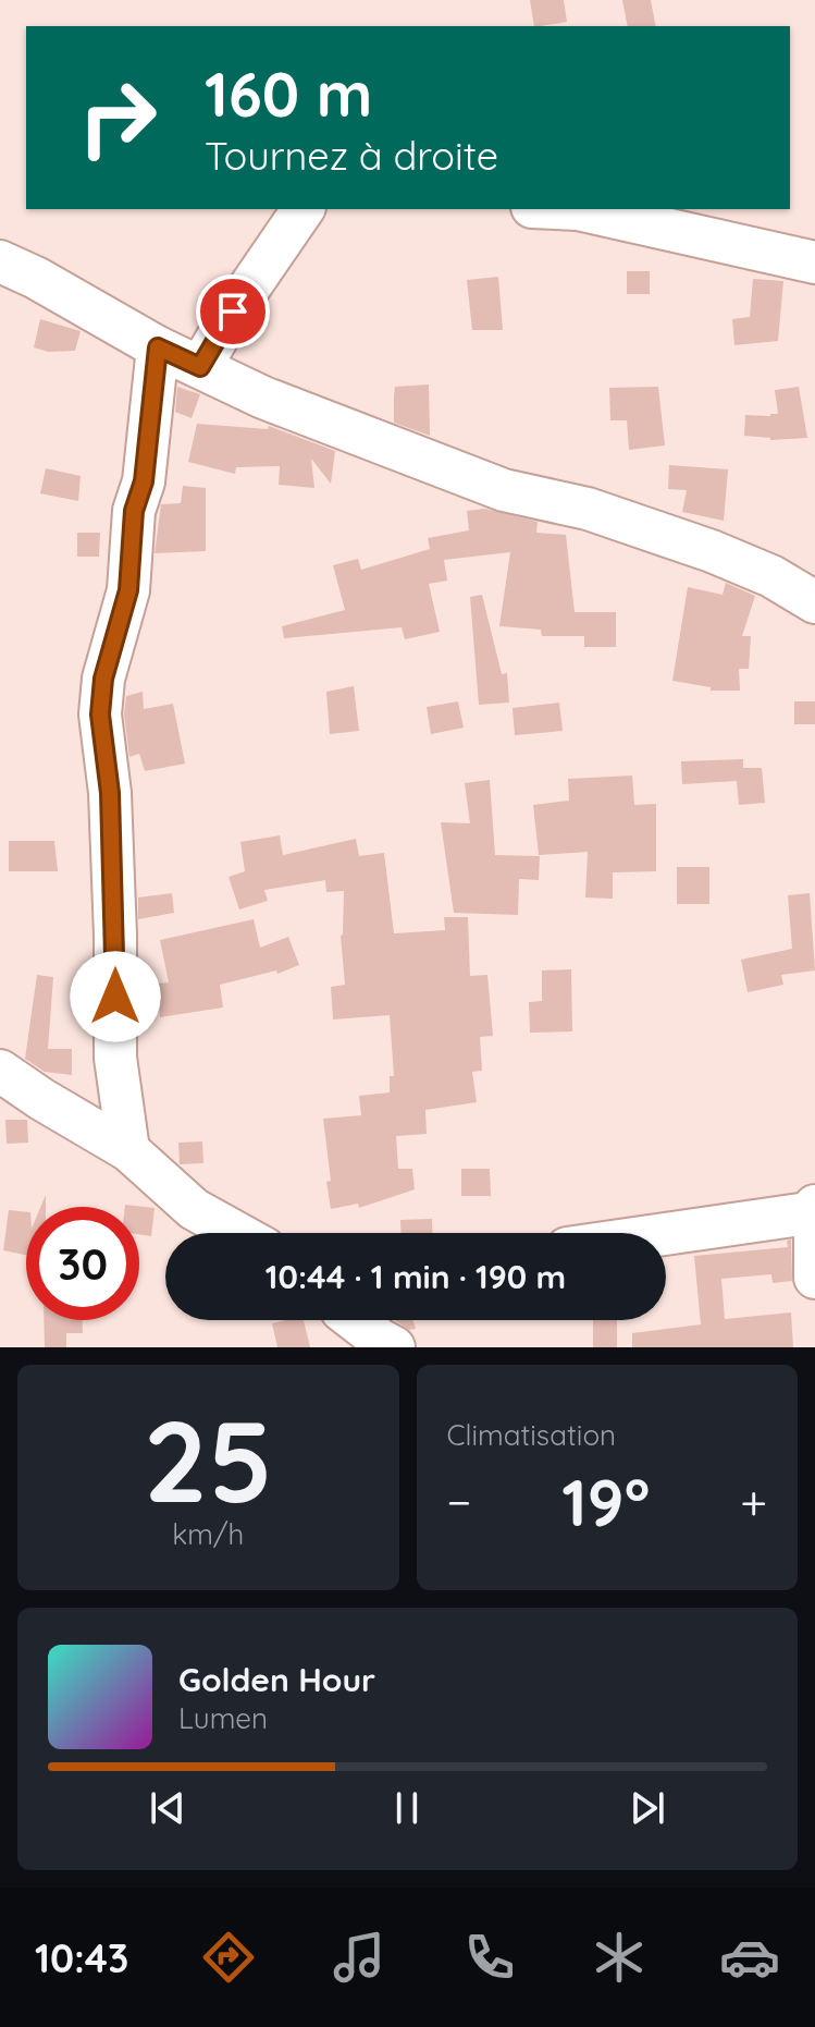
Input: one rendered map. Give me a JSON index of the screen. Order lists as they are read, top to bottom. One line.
{"page":{"turn":["160 m","Tournez à droite"],"limit":"30","trip":"10:44 · 1 min · 190 m","tile":[["25","km/h"],"Climatisation"],"heat":["−","19°","+"],"song":["Golden Hour","Lumen"],"tabs":"10:43"}}
